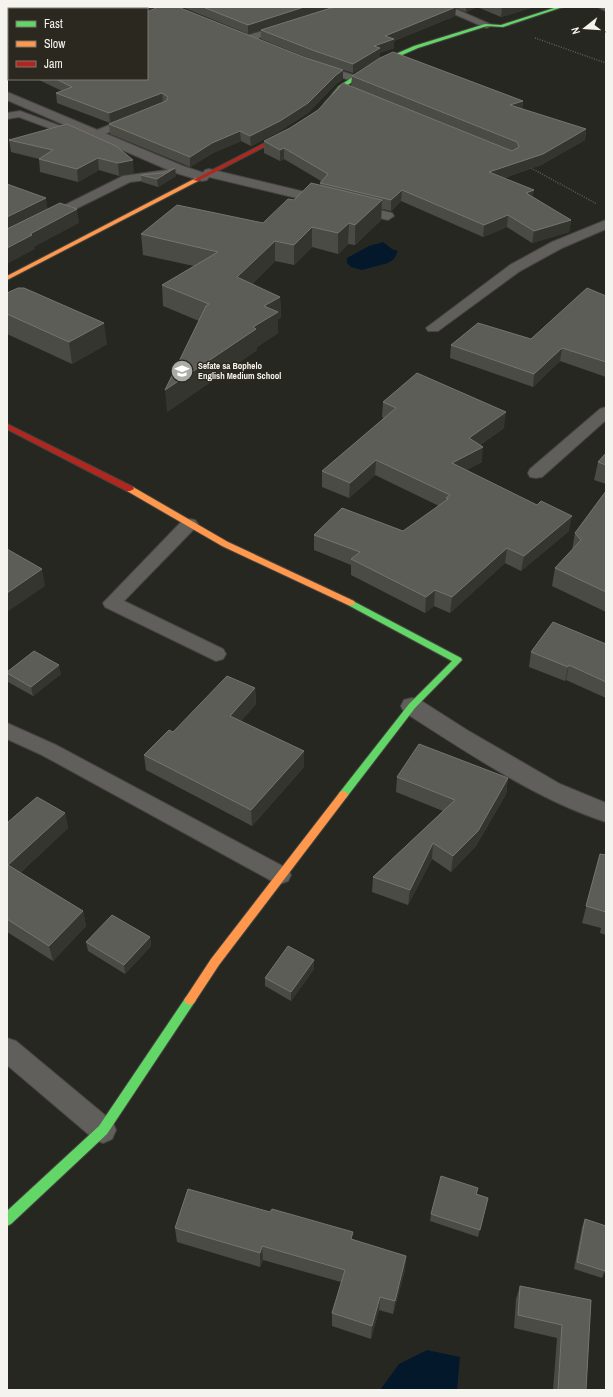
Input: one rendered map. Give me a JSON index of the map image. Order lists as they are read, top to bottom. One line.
{"places":{"school or university":["Sefate sa Bophelo English Medium School"]},"legend":["Fast","Slow","Jam"],"north":"left"}
